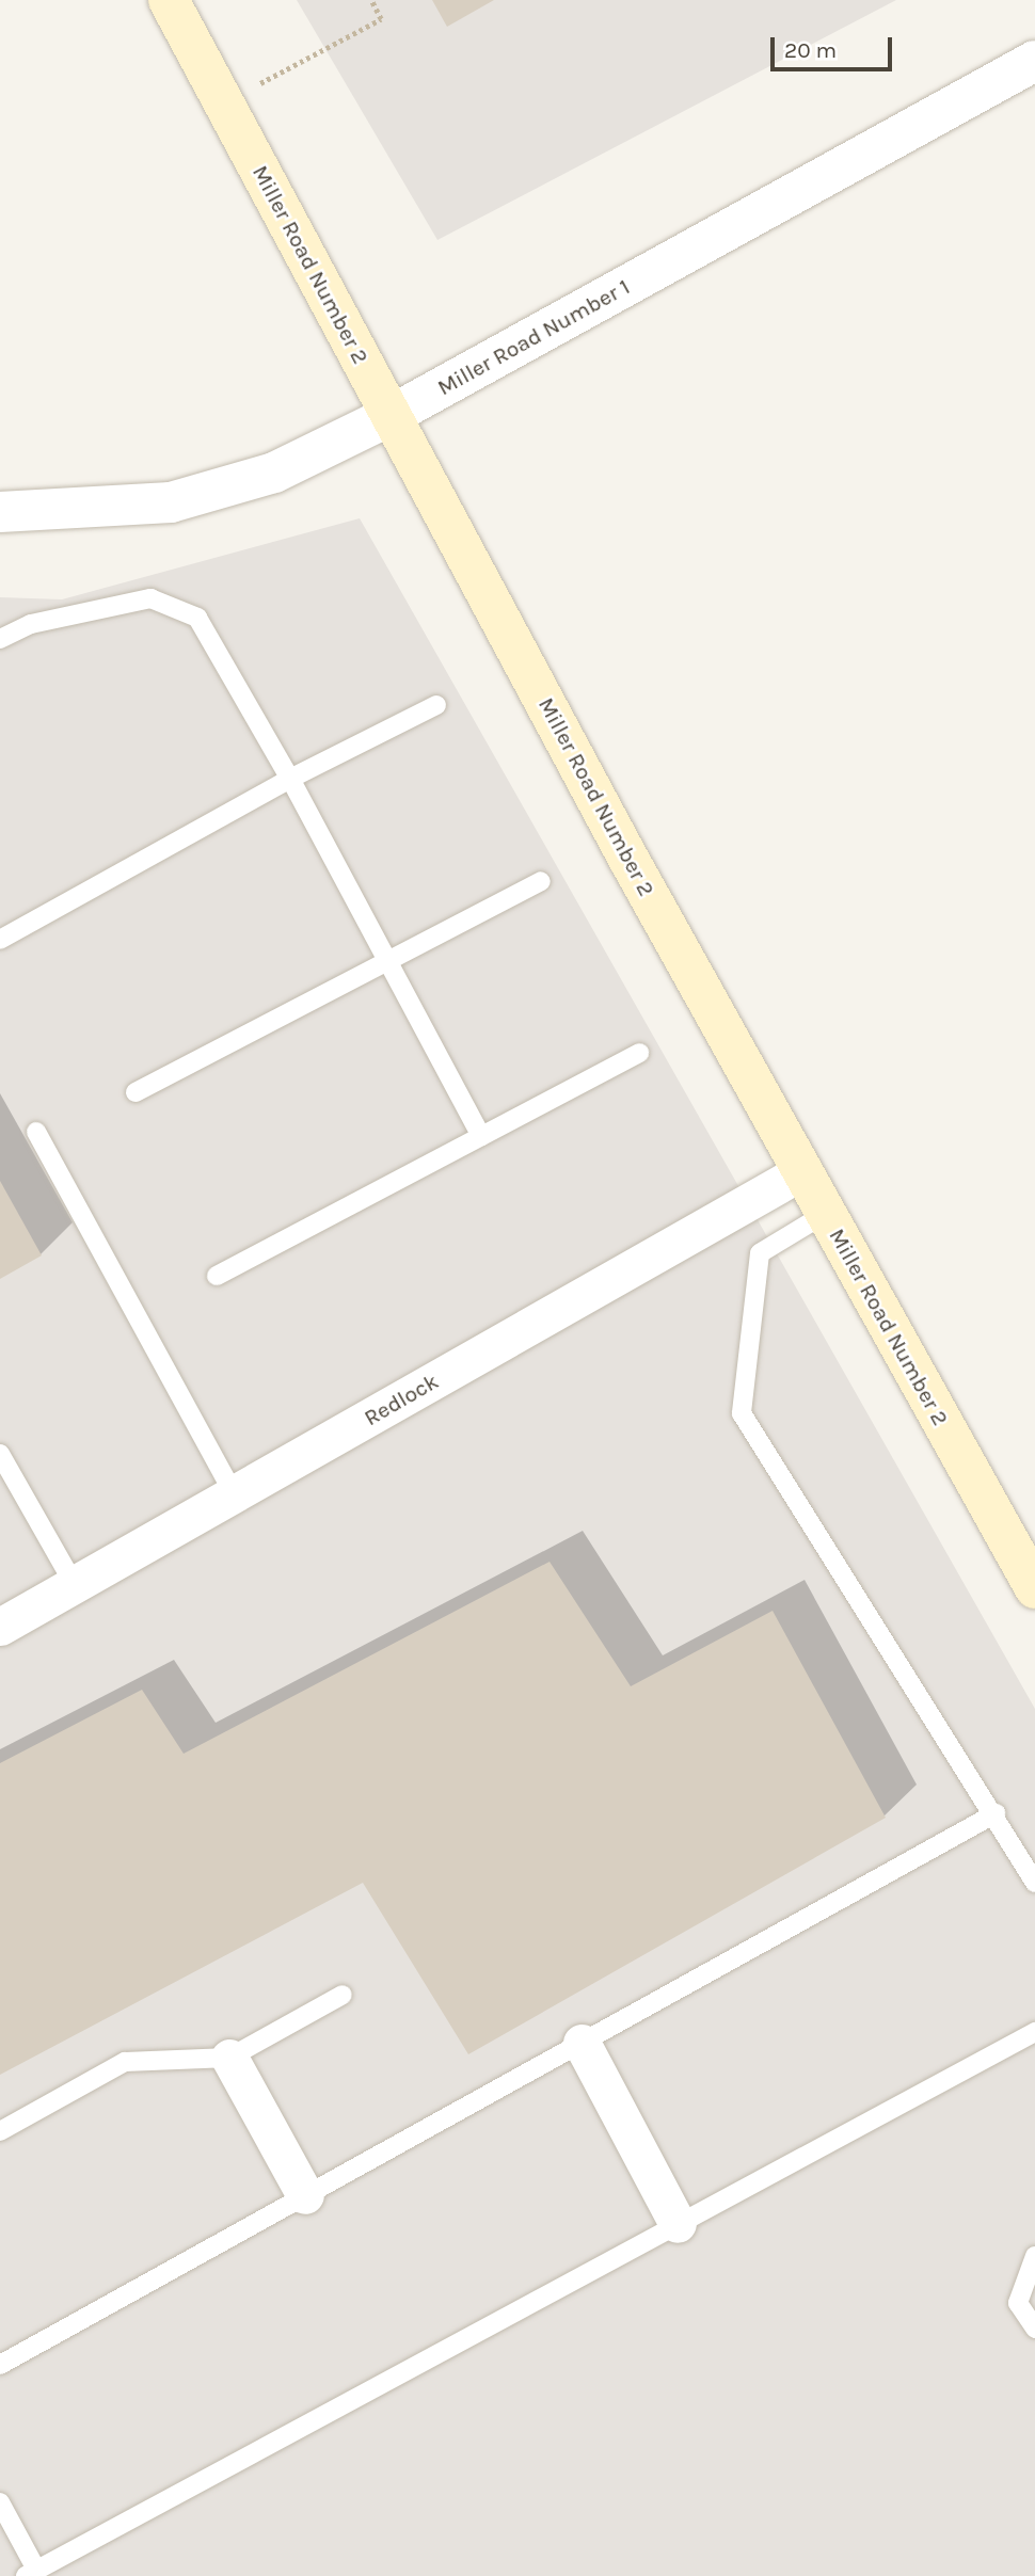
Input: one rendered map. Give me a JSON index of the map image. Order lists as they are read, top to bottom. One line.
{"streets":{"main road":["Miller Road Number 2"],"street":["Miller Road Number 1","Redlock"]},"crossings":[["Miller Road Number 2","Miller Road Number 1"],["Miller Road Number 2","Redlock"]],"scale_bar":"20 m"}
